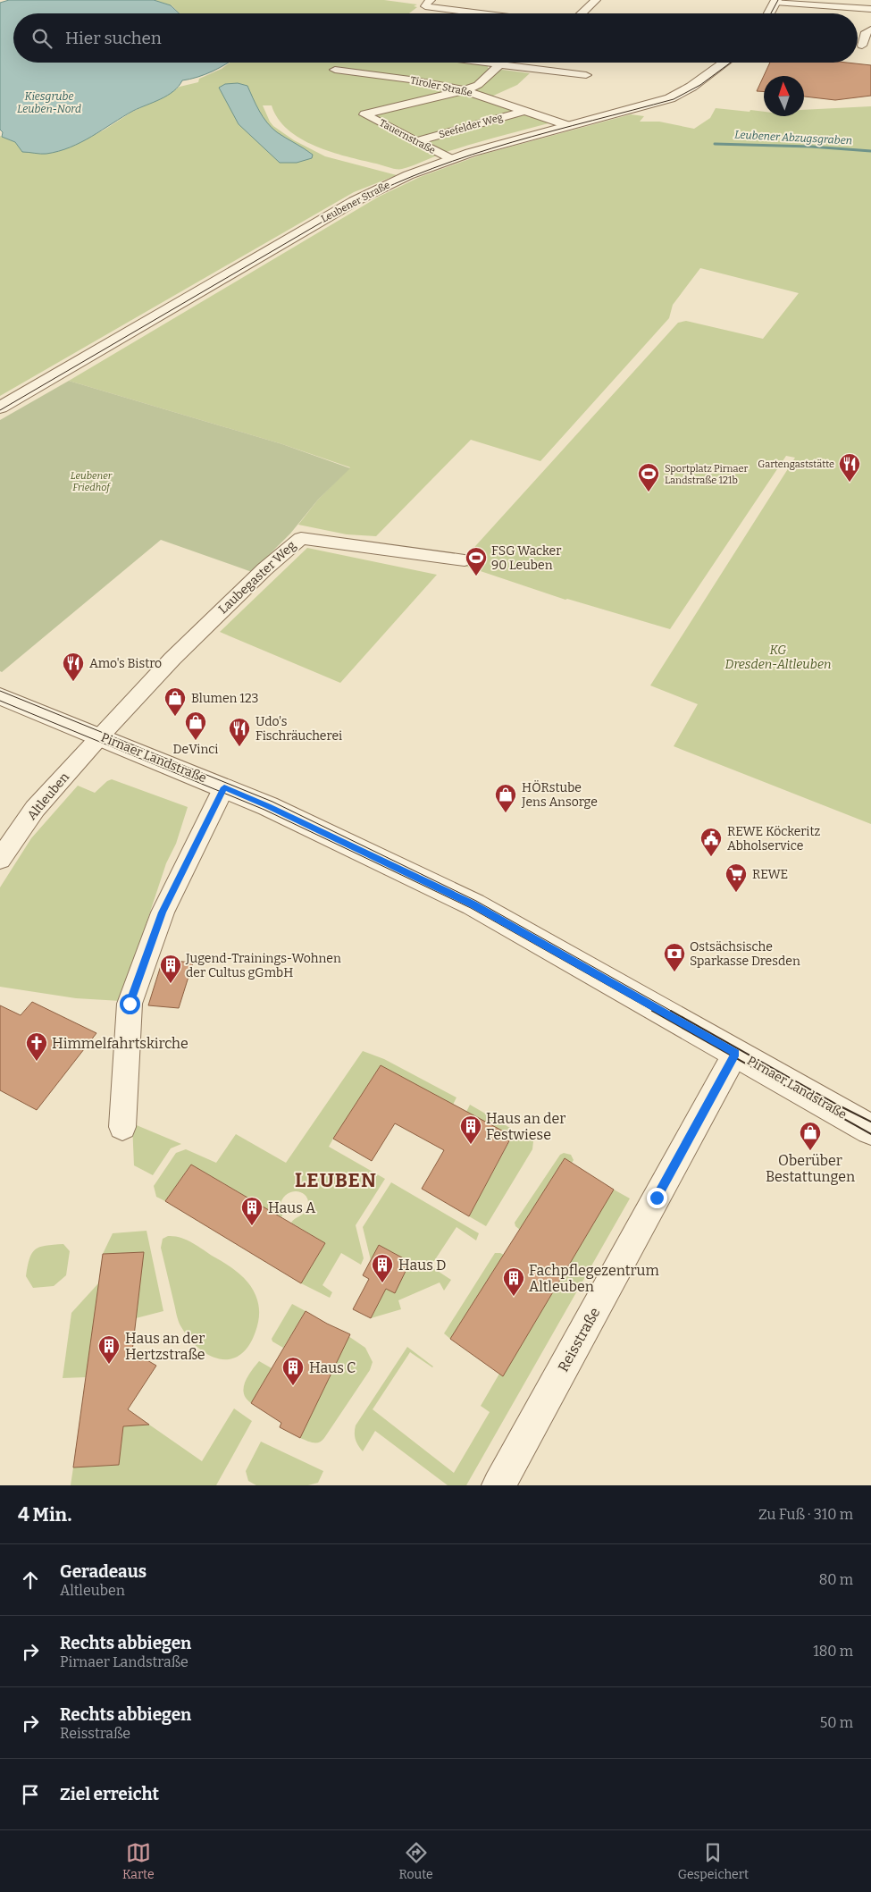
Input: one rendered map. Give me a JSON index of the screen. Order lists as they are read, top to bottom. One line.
{"streets":{"street":["Tiroler Straße","Seefelder Weg","Tauernstraße","Leubener Straße","Laubegaster Weg","Pirnaer Landstraße","Altleuben","Reisstraße"]},"crossings":[["Tiroler Straße","Seefelder Weg"],["Tiroler Straße","Tauernstraße"],["Tiroler Straße","Leubener Straße"],["Seefelder Weg","Tauernstraße"],["Tauernstraße","Leubener Straße"],["Laubegaster Weg","Pirnaer Landstraße"],["Laubegaster Weg","Altleuben"],["Pirnaer Landstraße","Altleuben"],["Pirnaer Landstraße","Reisstraße"]],"districts":["LEUBEN"],"water":["Kiesgrube Leuben-Nord","Leubener Abzugsgraben"],"parks":["Leubener Friedhof","KG Dresden-Altleuben"],"places":{"restaurant":["Gartengaststätte","Amo's Bistro","Udo's Fischräucherei"],"sports":["Sportplatz Pirnaer Landstraße 121b","FSG Wacker 90 Leuben"],"shop":["Blumen 123","DeVinci","HÖRstube Jens Ansorge","Oberüber Bestattungen"],"public building":["REWE Köckeritz Abholservice"],"supermarket":["REWE"],"bank":["Ostsächsische Sparkasse Dresden"],"building":["Jugend-Trainings-Wohnen der Cultus gGmbH","Haus an der Festwiese","Haus A","Haus D","Fachpflegezentrum Altleuben","Haus an der Hertzstraße","Haus C"],"church":["Himmelfahrtskirche"]},"north":"top","page":{"search":"Hier suchen","heading":["4 Min.","Zu Fuß · 310 m"],"list":[["Geradeaus","Altleuben","80 m"],["Rechts abbiegen","Pirnaer Landstraße","180 m"],["Rechts abbiegen","Reisstraße","50 m"],"Ziel erreicht"],"nav":["Karte","Route","Gespeichert"]}}
